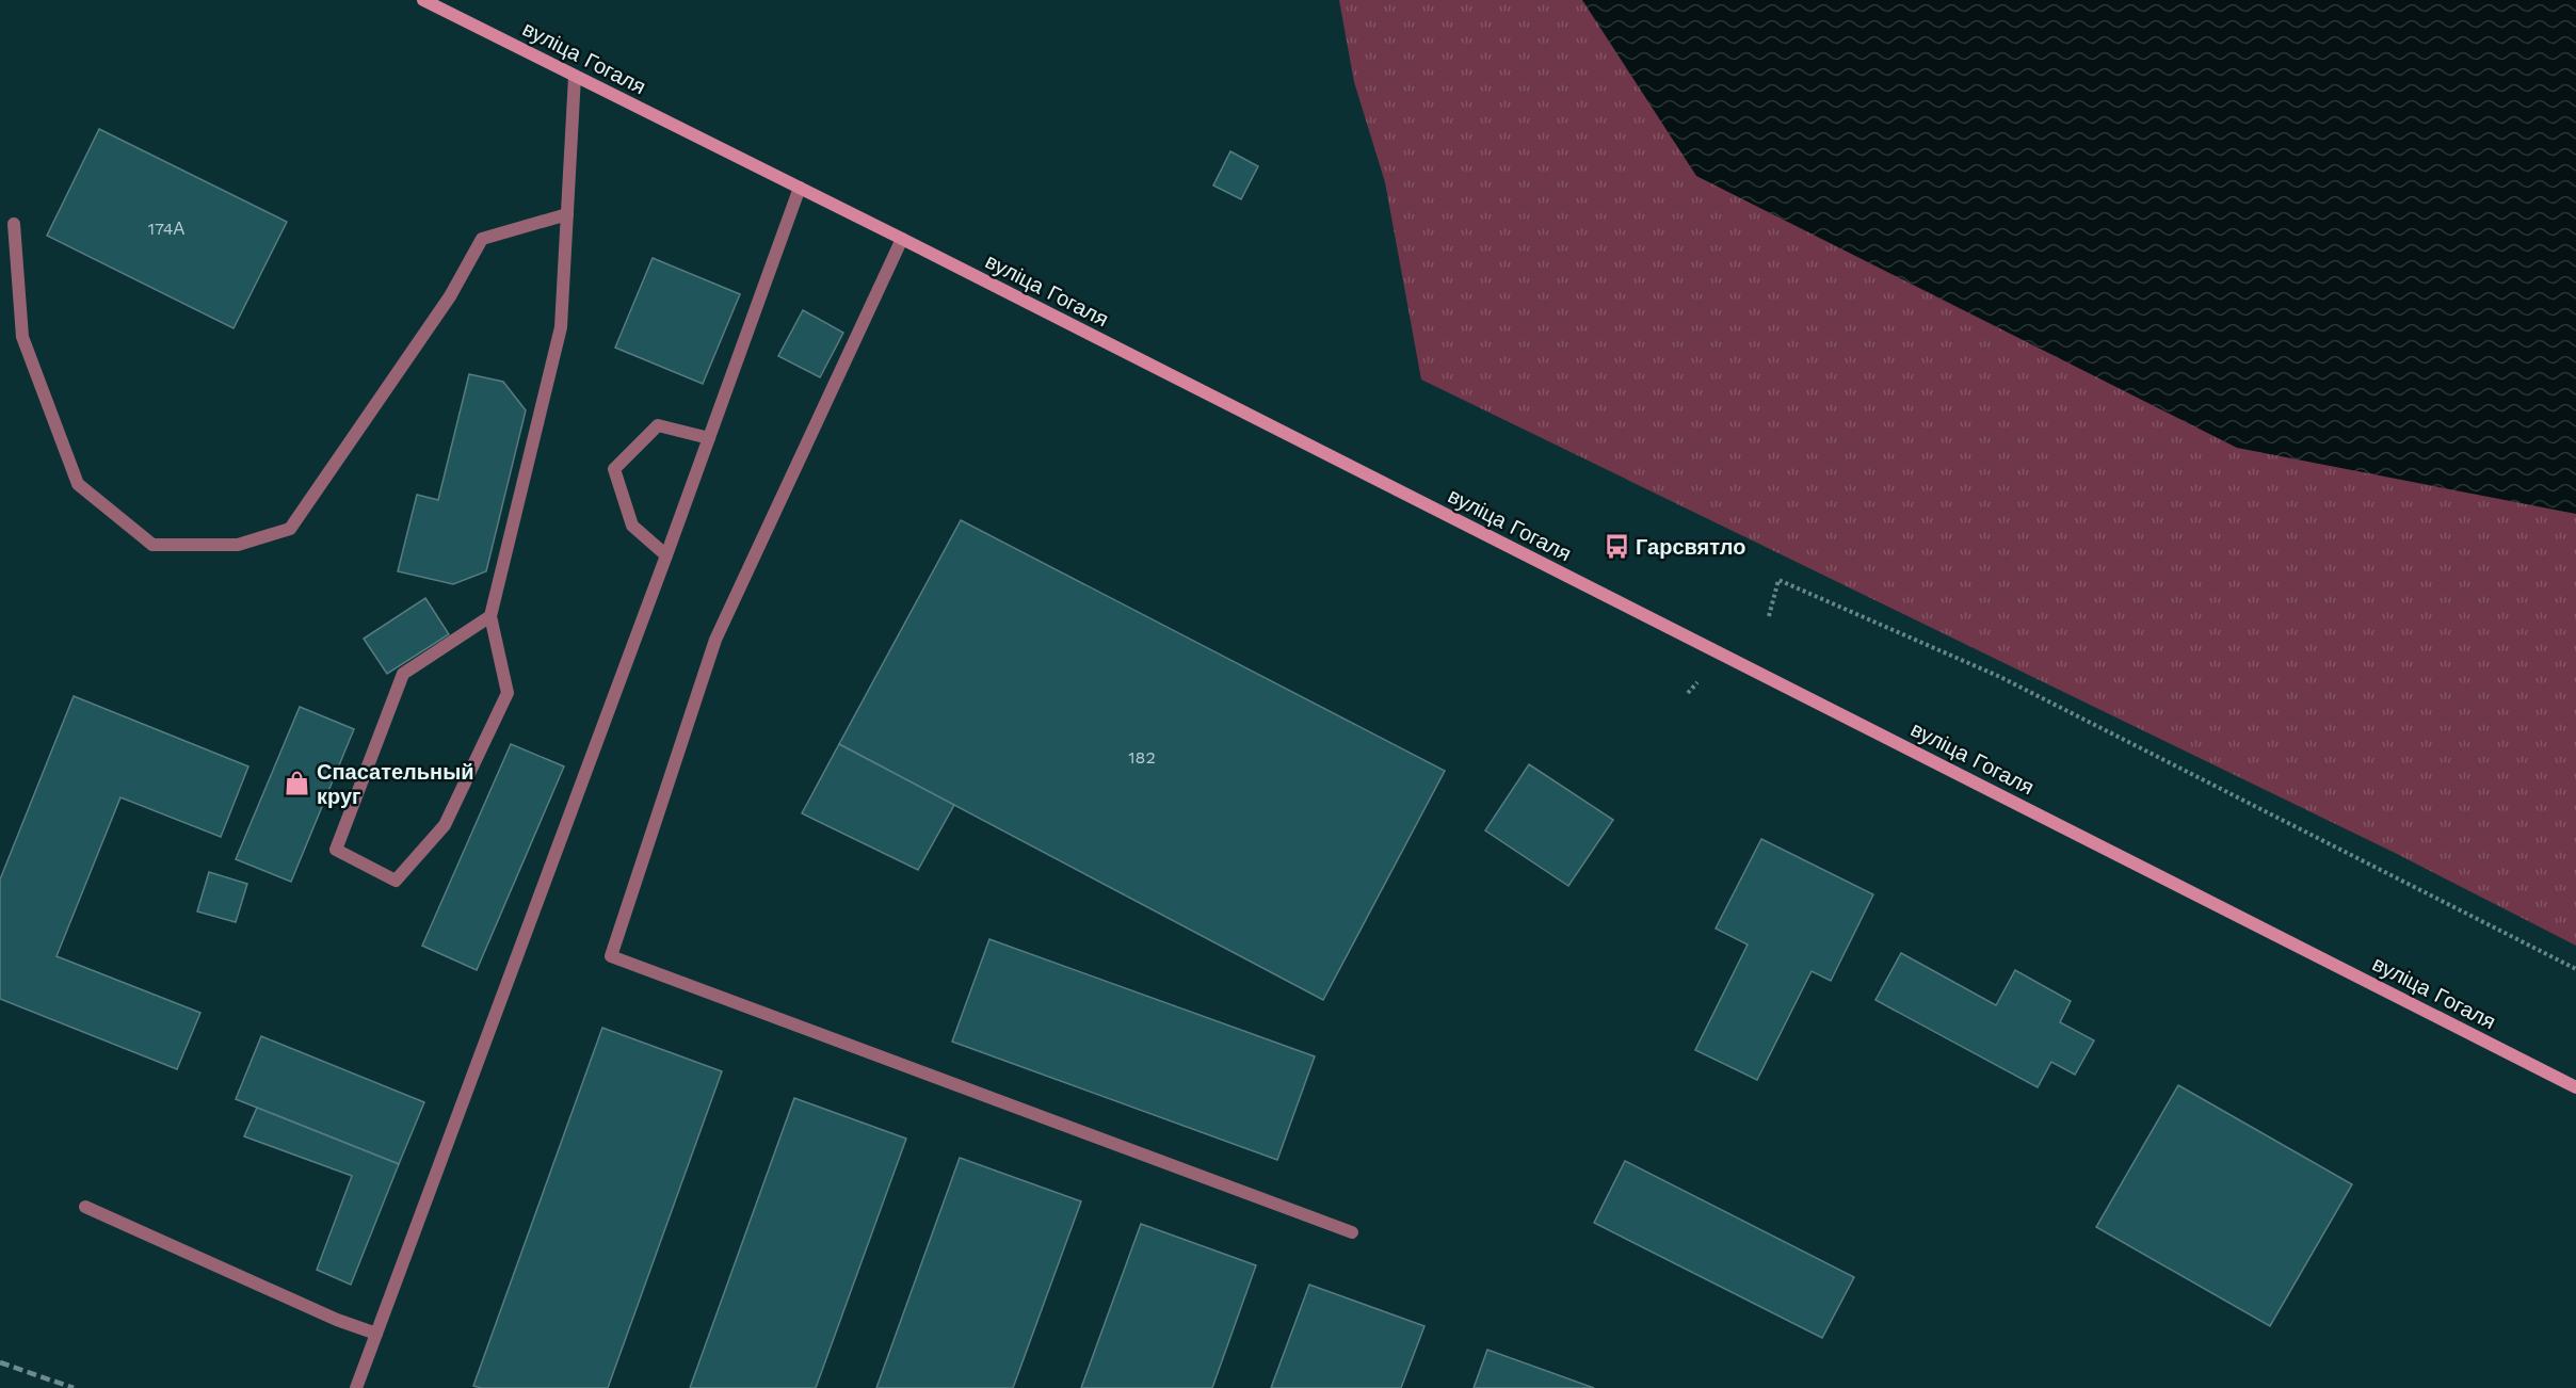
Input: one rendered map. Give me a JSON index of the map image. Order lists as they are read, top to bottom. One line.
{"streets":{"main road":["вуліца Гогаля"]},"places":{"bus stop":["Гарсвятло"],"shop":["Спасательный круг"]},"house_numbers":["174А","182"]}
